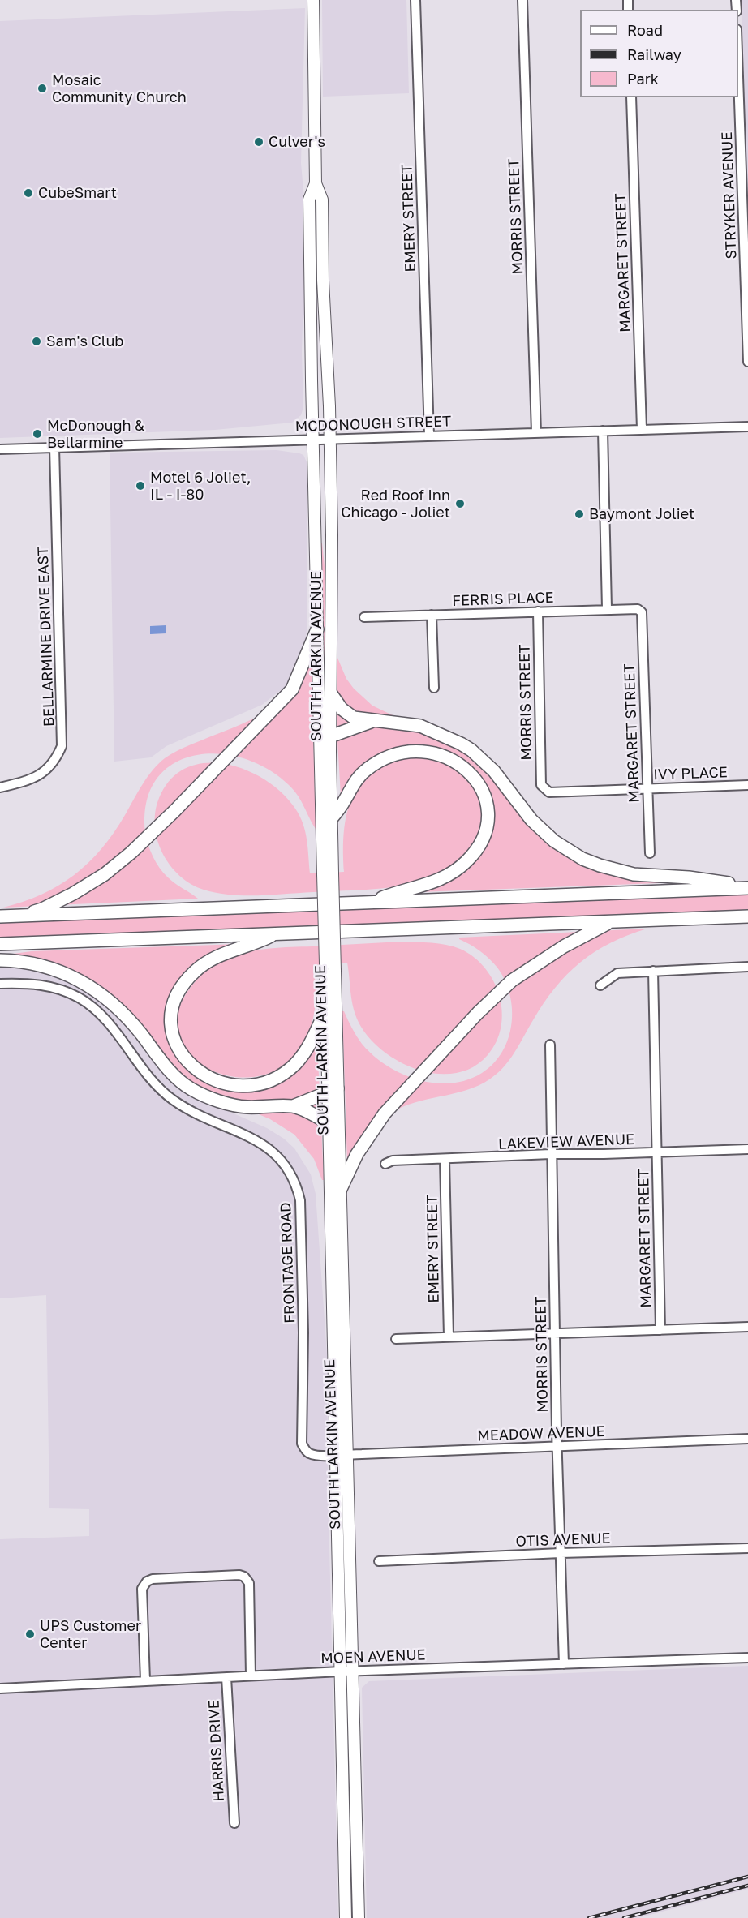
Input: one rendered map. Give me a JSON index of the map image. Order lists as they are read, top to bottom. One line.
{"streets":{"main road":["SOUTH LARKIN AVENUE"],"street":["STRYKER AVENUE","MORRIS STREET","EMERY STREET","MARGARET STREET","MCDONOUGH STREET","FERRIS PLACE","BELLARMINE DRIVE EAST","IVY PLACE","LAKEVIEW AVENUE","FRONTAGE ROAD","MEADOW AVENUE","OTIS AVENUE","MOEN AVENUE","HARRIS DRIVE"]},"crossings":[["MORRIS STREET","MCDONOUGH STREET"],["MORRIS STREET","FERRIS PLACE"],["MORRIS STREET","IVY PLACE"],["MORRIS STREET","LAKEVIEW AVENUE"],["MORRIS STREET","MEADOW AVENUE"],["MORRIS STREET","OTIS AVENUE"],["MORRIS STREET","MOEN AVENUE"],["EMERY STREET","MCDONOUGH STREET"],["EMERY STREET","LAKEVIEW AVENUE"],["MARGARET STREET","MCDONOUGH STREET"],["MARGARET STREET","FERRIS PLACE"],["MARGARET STREET","IVY PLACE"],["MARGARET STREET","LAKEVIEW AVENUE"],["MCDONOUGH STREET","BELLARMINE DRIVE EAST"],["MCDONOUGH STREET","SOUTH LARKIN AVENUE"],["SOUTH LARKIN AVENUE","FRONTAGE ROAD"],["SOUTH LARKIN AVENUE","MEADOW AVENUE"],["SOUTH LARKIN AVENUE","MOEN AVENUE"],["FRONTAGE ROAD","MEADOW AVENUE"],["MOEN AVENUE","HARRIS DRIVE"]],"places":["Mosaic Community Church","Culver's","CubeSmart","Sam's Club","McDonough & Bellarmine","Motel 6 Joliet, IL - I-80","Red Roof Inn Chicago - Joliet","Baymont Joliet","UPS Customer Center"],"legend":["Road","Railway","Park"]}
